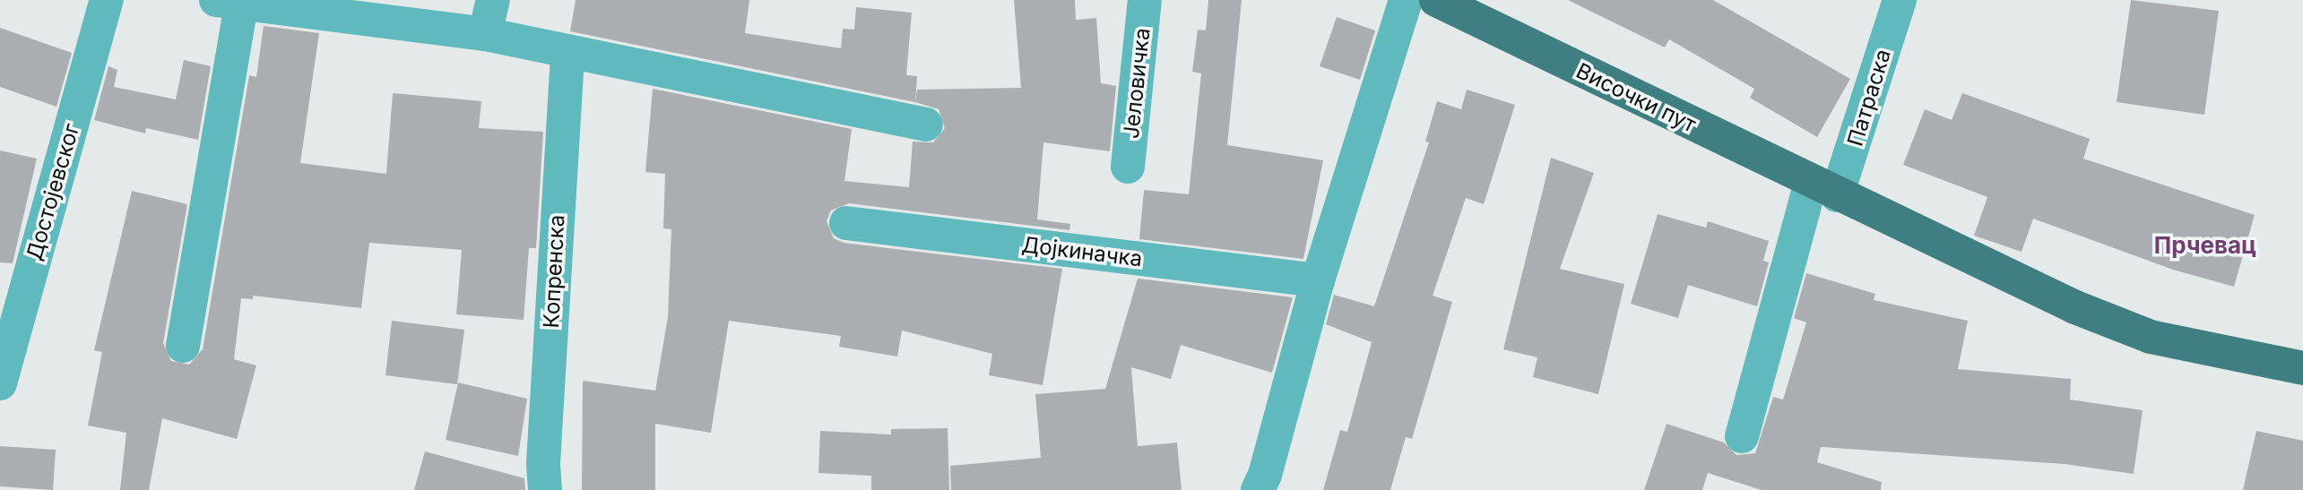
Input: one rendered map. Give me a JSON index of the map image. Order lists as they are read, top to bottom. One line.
{"streets":{"main road":["Височки пут"],"street":["Јеловичка","Патраска","Достојевског","Дојкиначка","Копренска"]},"crossings":[["Височки пут","Патраска"]],"districts":["Прчевац"]}
